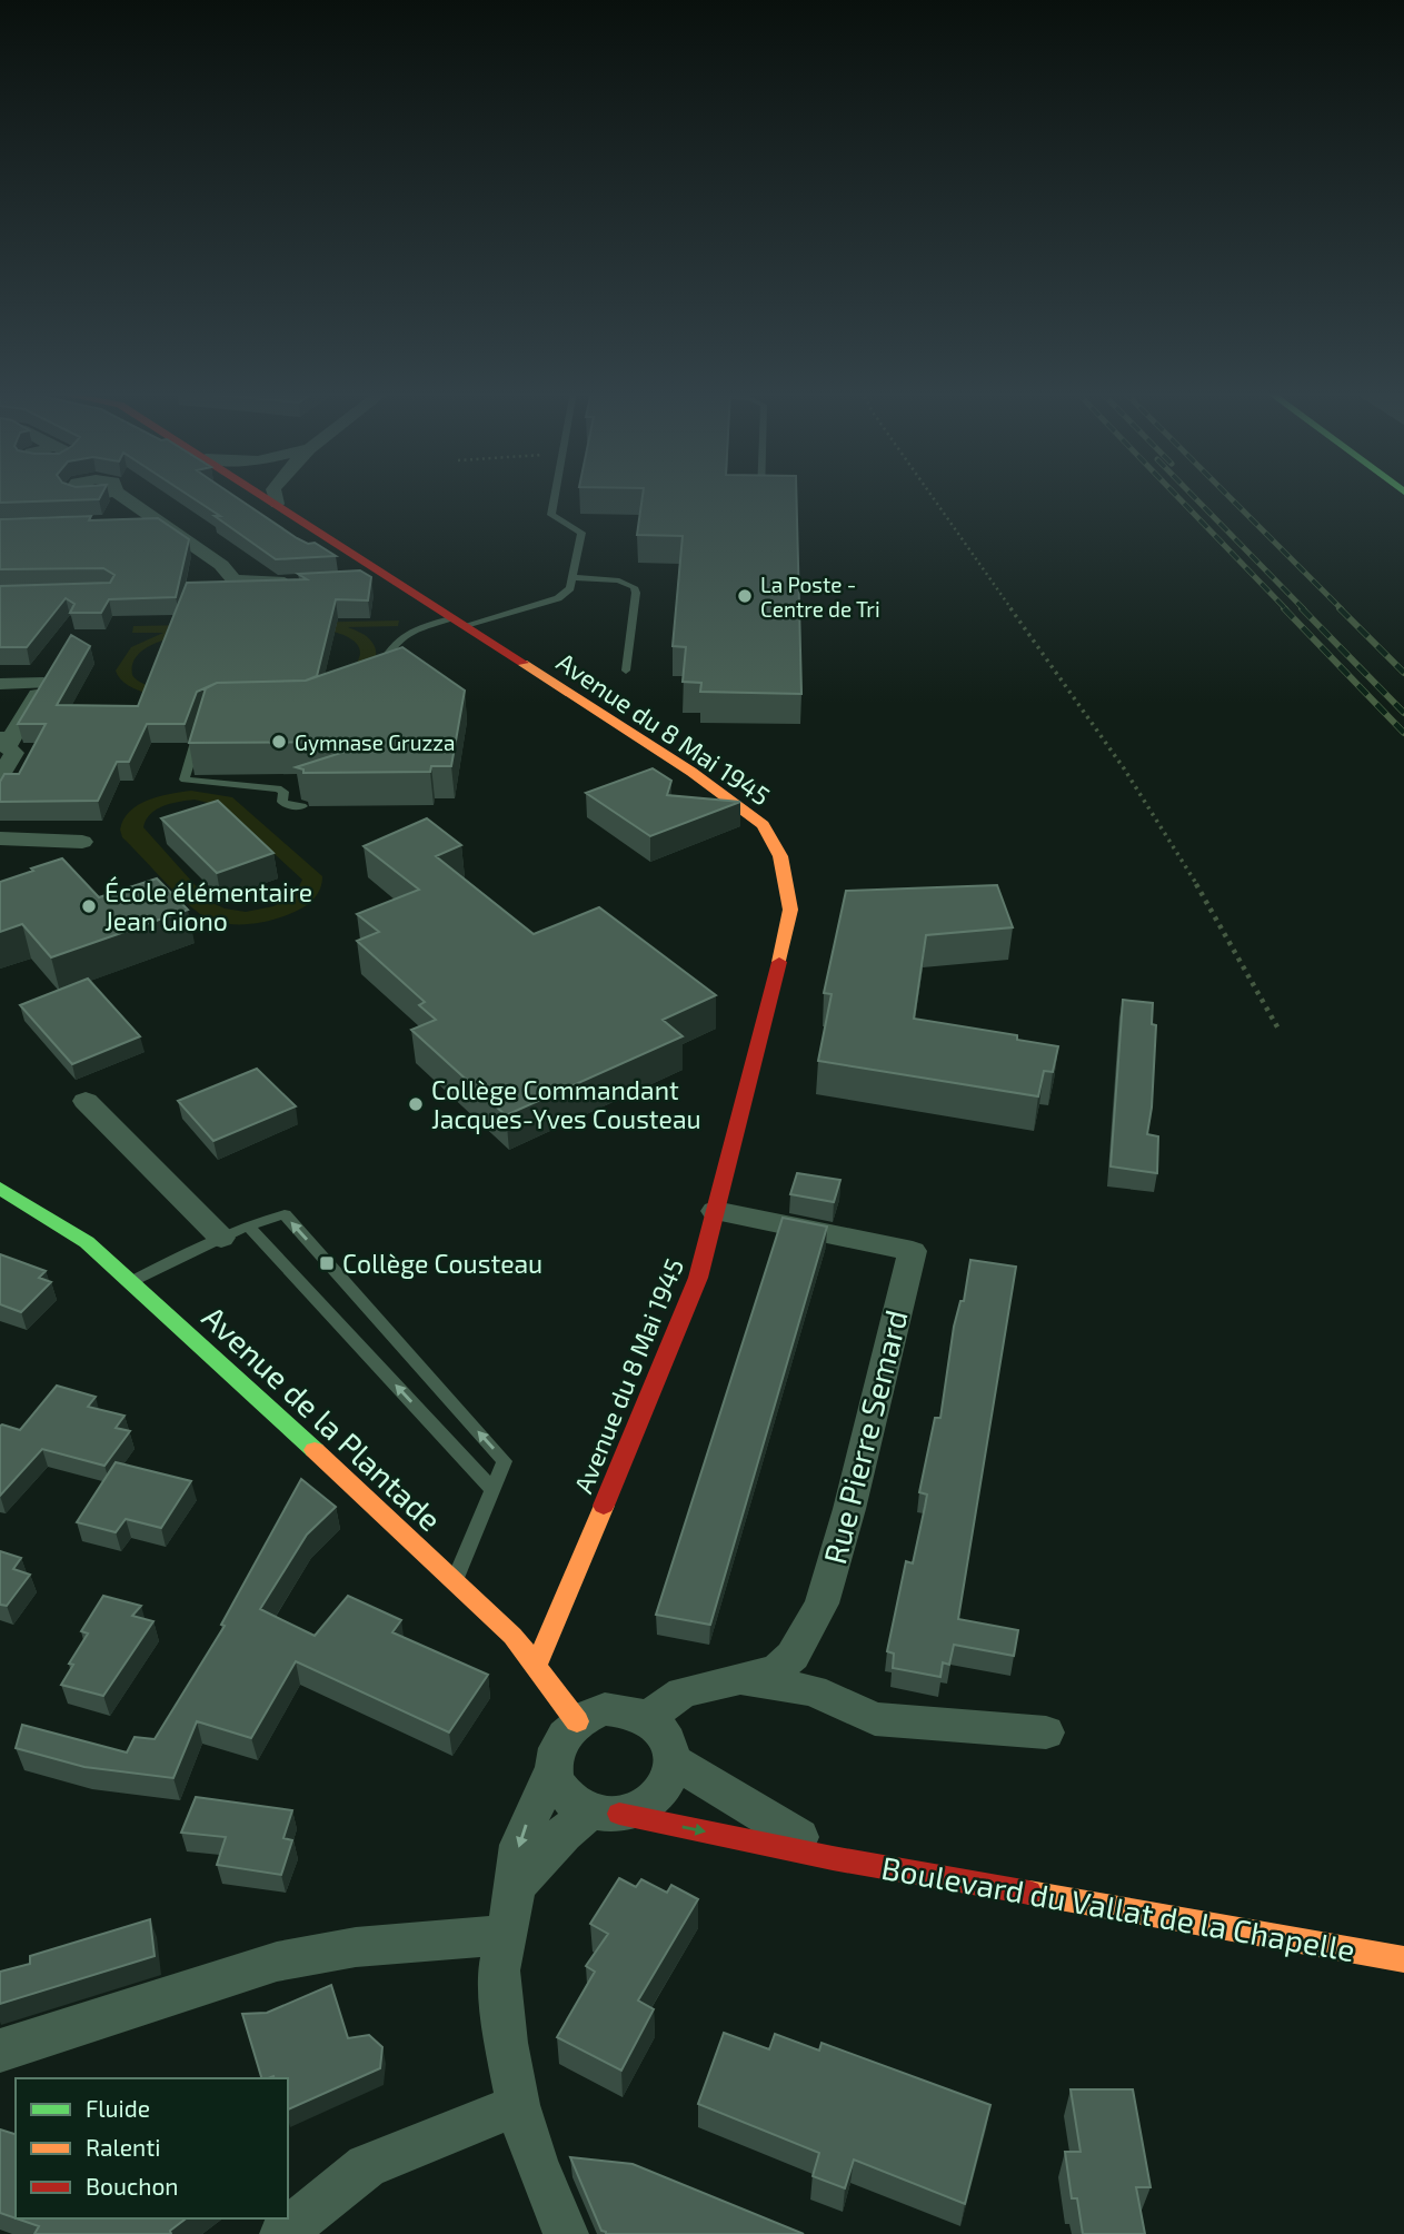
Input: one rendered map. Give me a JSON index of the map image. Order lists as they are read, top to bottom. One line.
{"streets":{"street":["Avenue du 8 Mai 1945","Avenue de la Plantade","Rue Pierre Semard","Boulevard du Vallat de la Chapelle"]},"crossings":[["Avenue du 8 Mai 1945","Avenue de la Plantade"],["Avenue du 8 Mai 1945","Rue Pierre Semard"],["Avenue de la Plantade","Rue Pierre Semard"],["Avenue de la Plantade","Boulevard du Vallat de la Chapelle"],["Rue Pierre Semard","Boulevard du Vallat de la Chapelle"]],"places":{"other":["La Poste - Centre de Tri","Gymnase Gruzza","École élémentaire Jean Giono","Collège Commandant Jacques-Yves Cousteau"],"transit":["Collège Cousteau"]},"legend":["Fluide","Ralenti","Bouchon"]}
